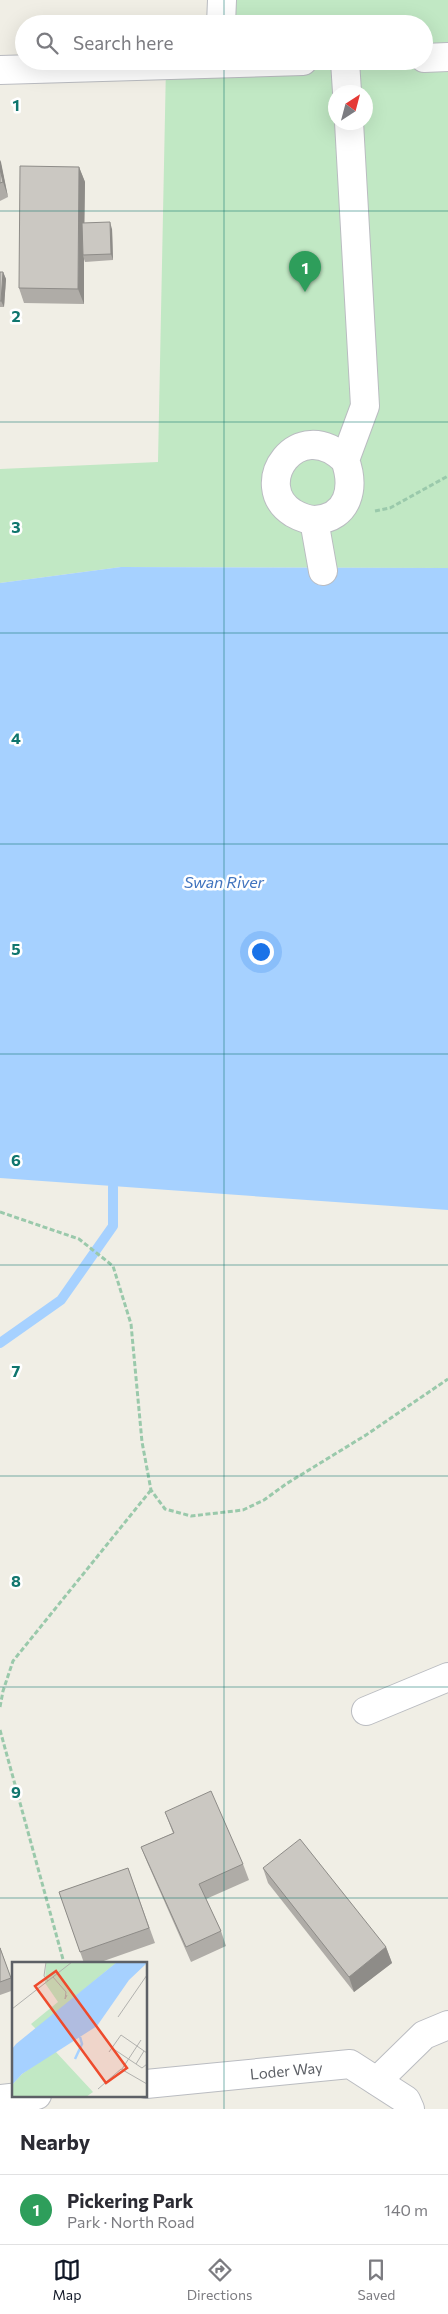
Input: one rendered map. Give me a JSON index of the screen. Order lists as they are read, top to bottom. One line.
{"streets":{"street":["Loder Way"]},"water":["Swan River"],"north":"top right","page":{"search":"Search here","pins":"1","heading":"Nearby","list":[{"mark":"1","name":"Pickering Park","note":"Park · North Road","value":"140 m"}],"nav":["Map","Directions","Saved"]},"grid":{"rows":["1","2","3","4","5","6","7","8","9"]}}
